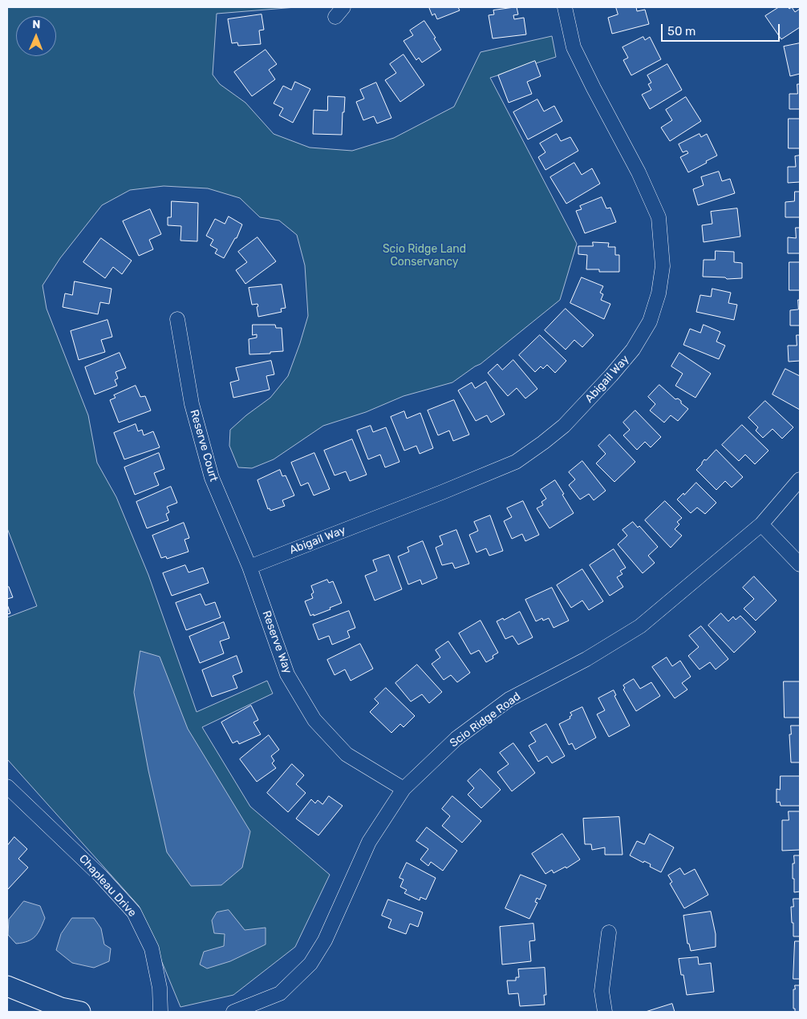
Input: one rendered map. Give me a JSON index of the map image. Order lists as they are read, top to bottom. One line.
{"streets":{"street":["Abigail Way","Reserve Court","Reserve Way","Scio Ridge Road","Chapleau Drive"]},"crossings":[["Abigail Way","Reserve Court"],["Abigail Way","Reserve Way"],["Reserve Court","Reserve Way"],["Reserve Way","Scio Ridge Road"]],"parks":["Scio Ridge Land Conservancy"],"scale_bar":"50 m","north":"top"}
